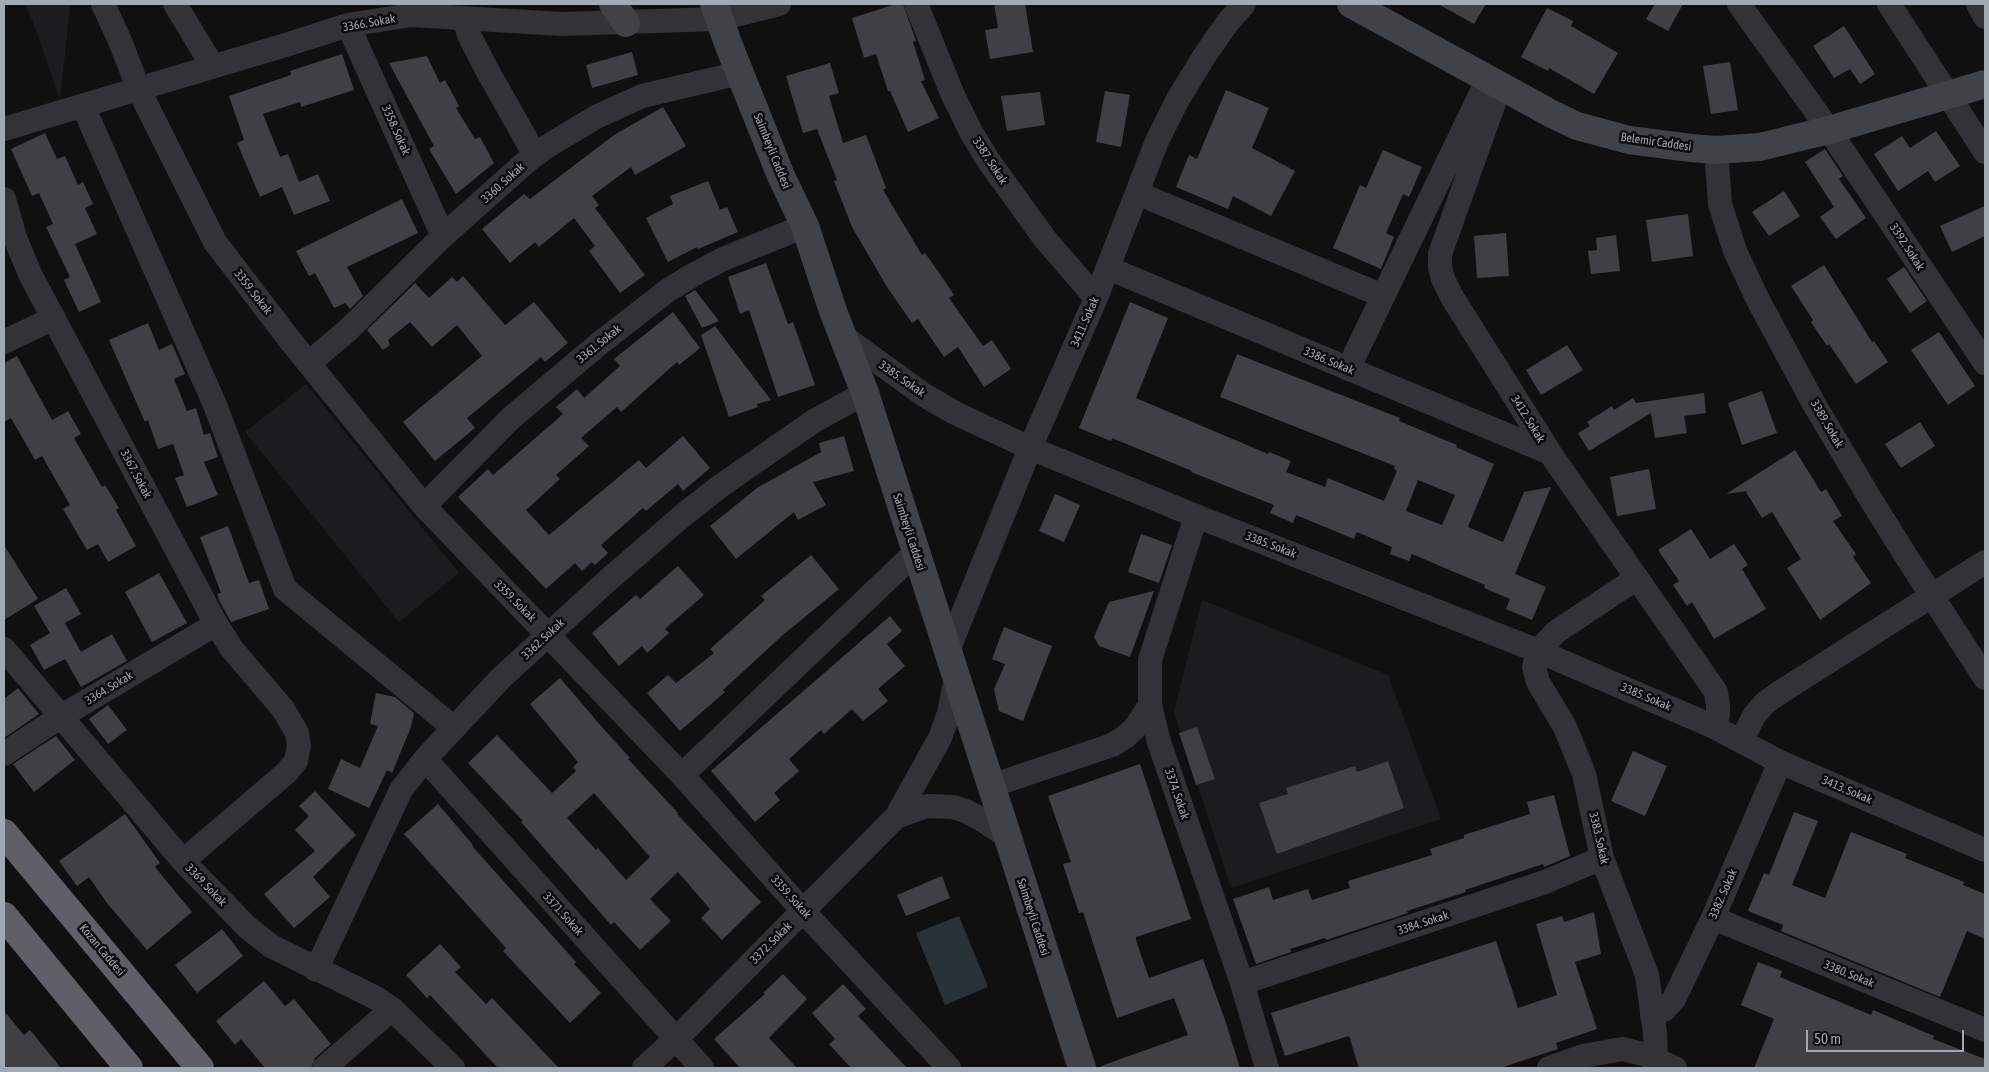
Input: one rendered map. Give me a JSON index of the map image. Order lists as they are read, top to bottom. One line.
{"streets":{"highway":["Kozan Caddesi"],"main road":["Belemir Caddesi","Saimbeyli Caddesi"],"street":["3366. Sokak","3358. Sokak","3387. Sokak","3360. Sokak","3392. Sokak","3359. Sokak","3411. Sokak","3361. Sokak","3386. Sokak","3385. Sokak","3412. Sokak","3389. Sokak","3367. Sokak","3362. Sokak","3364. Sokak","3413. Sokak","3374. Sokak","3383. Sokak","3369. Sokak","3382. Sokak","3371. Sokak","3384. Sokak","3372. Sokak","3380. Sokak"]},"crossings":[["3366. Sokak","3358. Sokak"],["3366. Sokak","Saimbeyli Caddesi"],["3366. Sokak","3359. Sokak"],["3358. Sokak","3360. Sokak"],["Belemir Caddesi","3392. Sokak"],["Belemir Caddesi","3412. Sokak"],["Belemir Caddesi","3389. Sokak"],["Saimbeyli Caddesi","3360. Sokak"],["Saimbeyli Caddesi","3411. Sokak"],["Saimbeyli Caddesi","3361. Sokak"],["Saimbeyli Caddesi","3385. Sokak"],["Saimbeyli Caddesi","3362. Sokak"],["3387. Sokak","3411. Sokak"],["3360. Sokak","3359. Sokak"],["3359. Sokak","3361. Sokak"],["3359. Sokak","3362. Sokak"],["3359. Sokak","3372. Sokak"],["3411. Sokak","3386. Sokak"],["3411. Sokak","3385. Sokak"],["3386. Sokak","3412. Sokak"],["3385. Sokak","3412. Sokak"],["3385. Sokak","3413. Sokak"],["3385. Sokak","3374. Sokak"],["3385. Sokak","3383. Sokak"],["3412. Sokak","3413. Sokak"],["3367. Sokak","3364. Sokak"],["3367. Sokak","3369. Sokak"],["3362. Sokak","3369. Sokak"],["3362. Sokak","3371. Sokak"],["3364. Sokak","3369. Sokak"],["3413. Sokak","3382. Sokak"],["3374. Sokak","3384. Sokak"],["3383. Sokak","3382. Sokak"],["3383. Sokak","3384. Sokak"],["3382. Sokak","3380. Sokak"],["3371. Sokak","3372. Sokak"]],"scale_bar":"50 m"}
